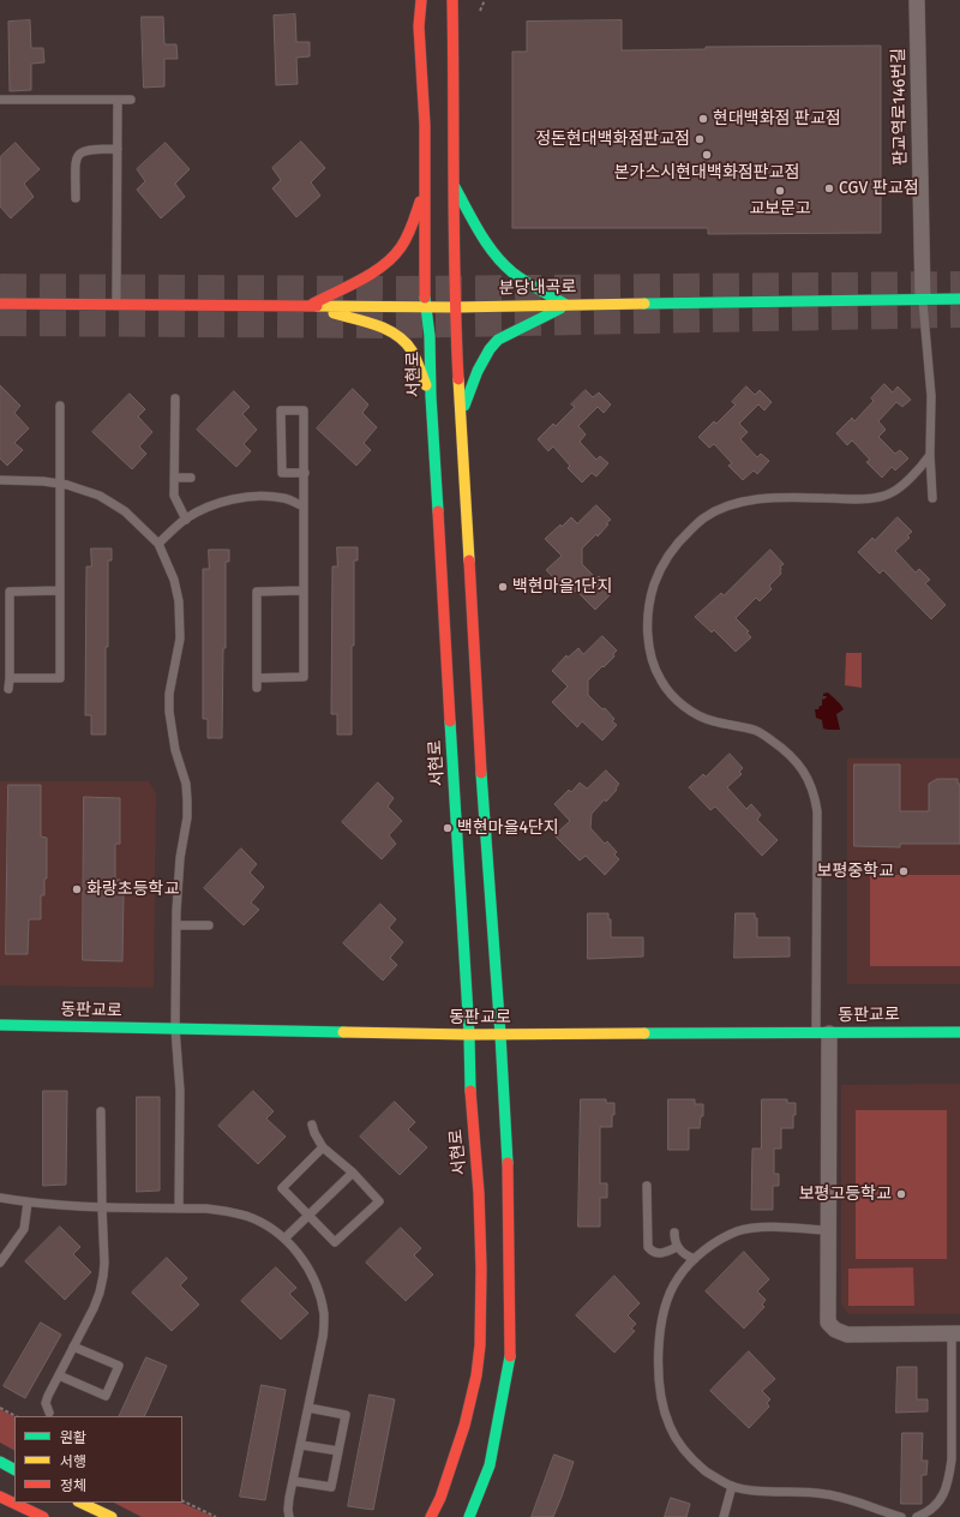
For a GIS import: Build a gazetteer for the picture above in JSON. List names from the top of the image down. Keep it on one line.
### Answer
{"streets":{"main road":["분당내곡로","서현로","동판교로"],"street":["판교역로146번길"]},"crossings":[["판교역로146번길","분당내곡로"],["분당내곡로","서현로"],["서현로","동판교로"]],"places":["현대백화점 판교점","정돈현대백화점판교점","본가스시현대백화점판교점","CGV 판교점","교보문고","백현마을1단지","백현마을4단지","보평중학교","화랑초등학교","보평고등학교"],"legend":["원활","서행","정체"]}
